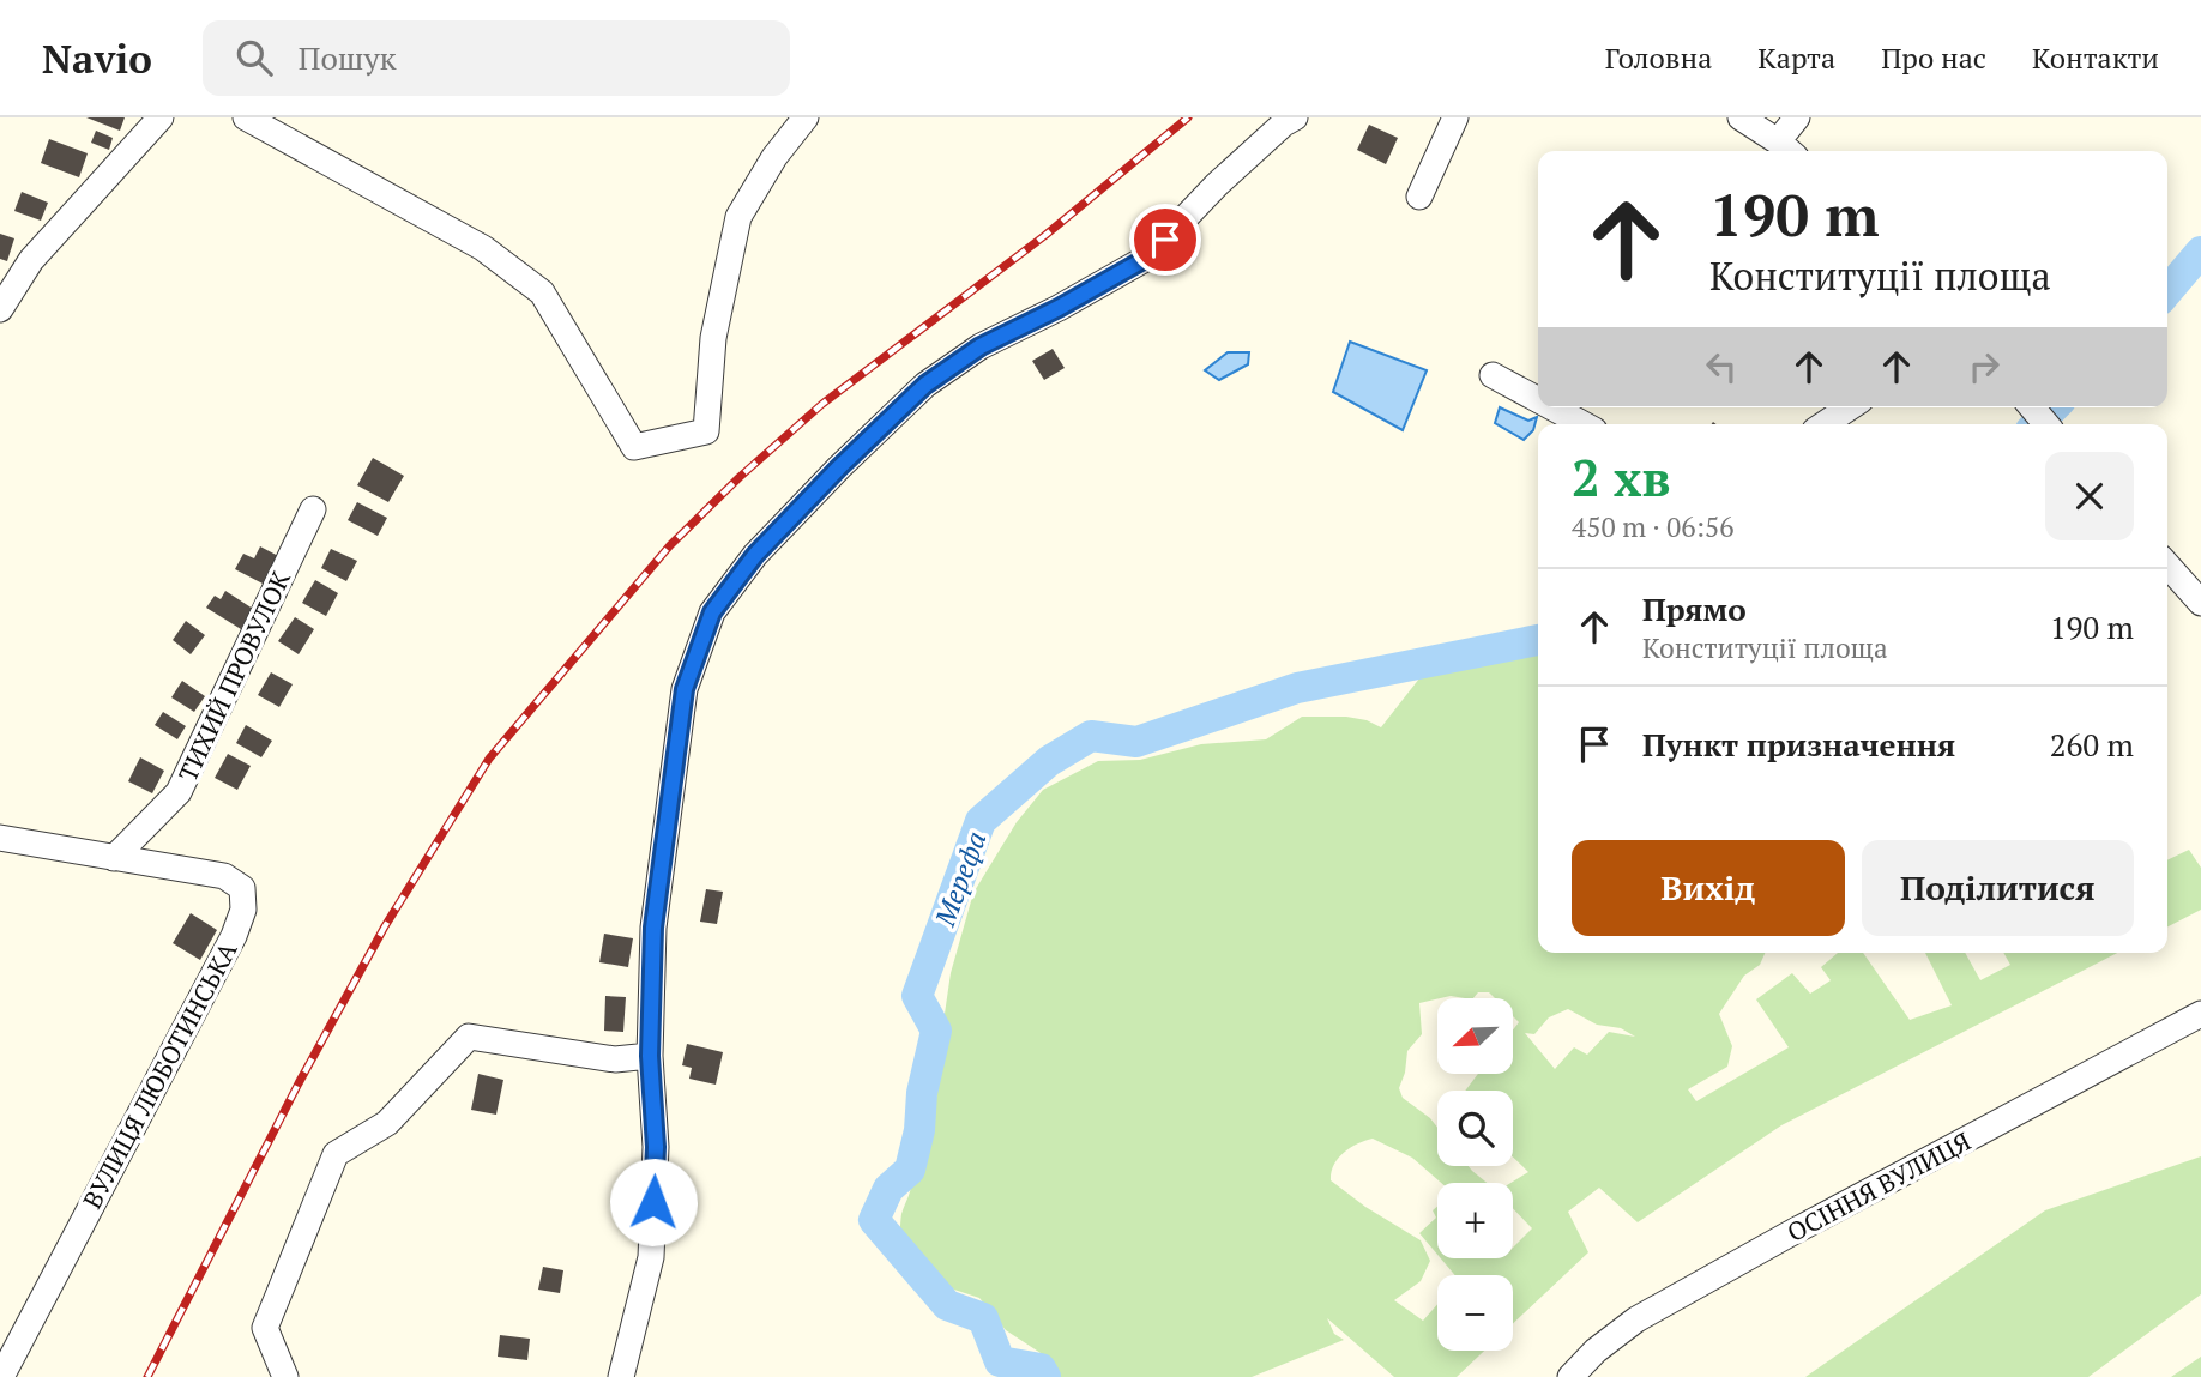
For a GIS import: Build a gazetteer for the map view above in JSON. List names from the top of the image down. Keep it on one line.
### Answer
{"streets":{"street":["ТИХИЙ ПРОВУЛОК","ВУЛИЦЯ ЛЮБОТИНСЬКА","ОСІННЯ ВУЛИЦЯ"]},"crossings":[["ТИХИЙ ПРОВУЛОК","ВУЛИЦЯ ЛЮБОТИНСЬКА"]],"water":["Мерефа"],"north":"bottom left","page":{"header":"Navio","search":"Пошук","nav":["Головна","Карта","Про нас","Контакти"],"turn":["190 m","Конституції площа"],"heading":["2 хв","450 m · 06:56"],"list":[{"name":"Прямо","note":"Конституції площа","value":"190 m"},{"name":"Пункт призначення","value":"260 m"}],"buttons":["Вихід","Поділитися"],"map_buttons":["+","−"]}}
